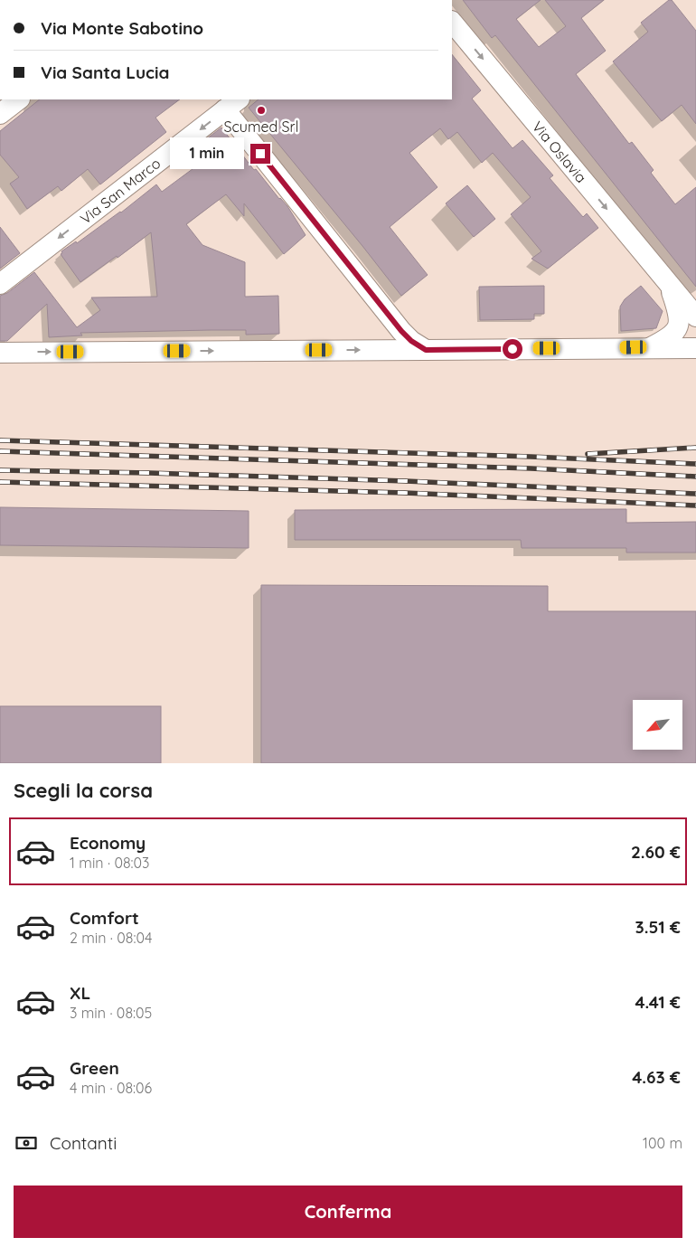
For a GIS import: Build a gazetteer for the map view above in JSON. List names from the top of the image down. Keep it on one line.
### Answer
{"streets":{"street":["Via Oslavia","Via San Marco"]},"one_way":["Via Oslavia","Via San Marco"],"places":["Scumed Srl"],"north":"bottom left","page":{"banner":["Via Monte Sabotino","Via Santa Lucia"],"bubble":"1 min","heading":"Scegli la corsa","list":[{"name":"Economy","note":"1 min · 08:03","value":"2.60 €"},{"name":"Comfort","note":"2 min · 08:04","value":"3.51 €"},{"name":"XL","note":"3 min · 08:05","value":"4.41 €"},{"name":"Green","note":"4 min · 08:06","value":"4.63 €"}],"pay":["Contanti","100 m"],"buttons":"Conferma"}}
